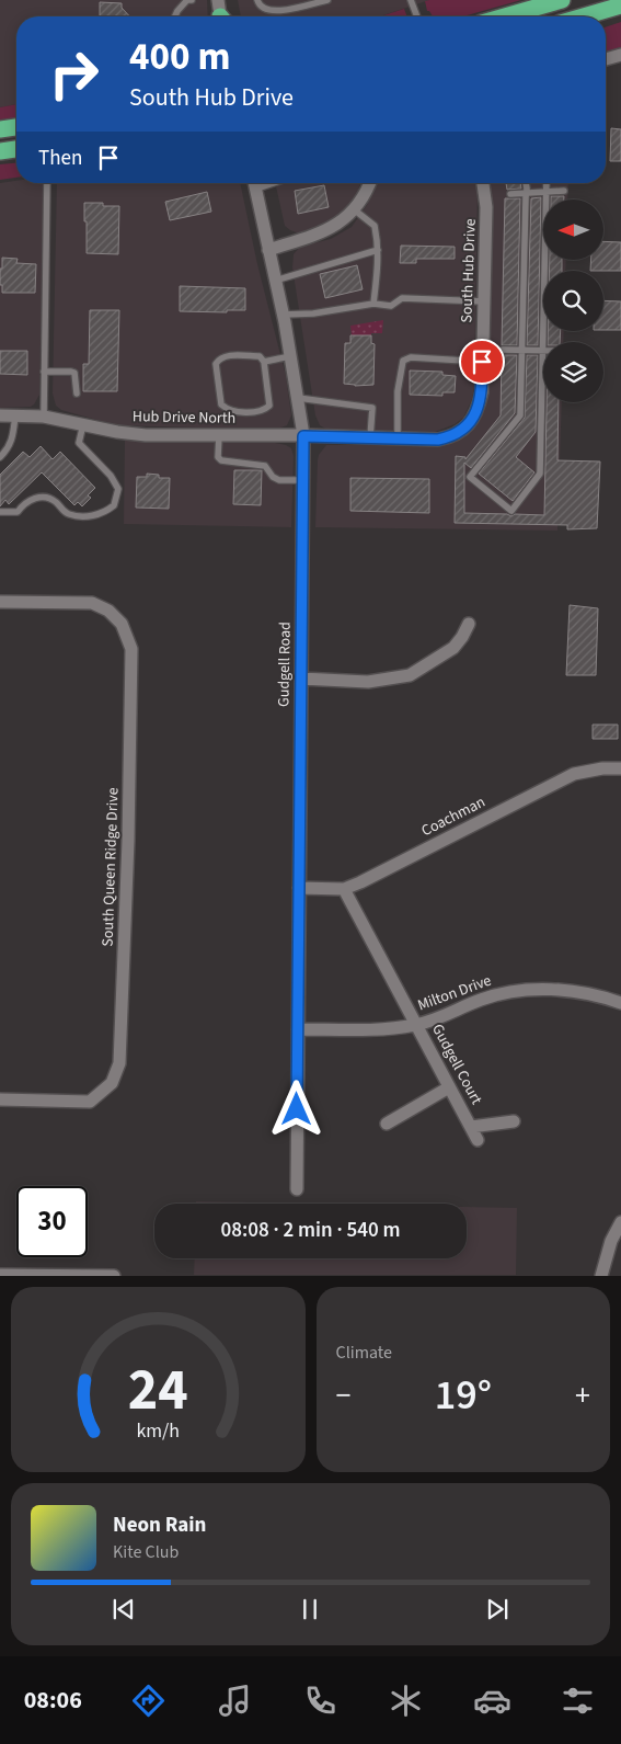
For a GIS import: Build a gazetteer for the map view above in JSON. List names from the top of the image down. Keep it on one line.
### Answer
{"streets":{"street":["South Hub Drive","Hub Drive North","Gudgell Road","Coachman","South Queen Ridge Drive","Milton Drive","Gudgell Court"]},"crossings":[["South Hub Drive","Hub Drive North"],["South Hub Drive","Gudgell Road"],["Hub Drive North","Gudgell Road"],["Gudgell Road","Coachman"],["Gudgell Road","Milton Drive"],["Coachman","Gudgell Court"],["Milton Drive","Gudgell Court"]],"north":"left","page":{"turn":["400 m","South Hub Drive"],"then":"Then","limit":"30","trip":"08:08 · 2 min · 540 m","tile":"Climate","heat":["−","19°","+"],"song":["Neon Rain","Kite Club"],"tabs":"08:06","gauge":["24","km/h"]}}
